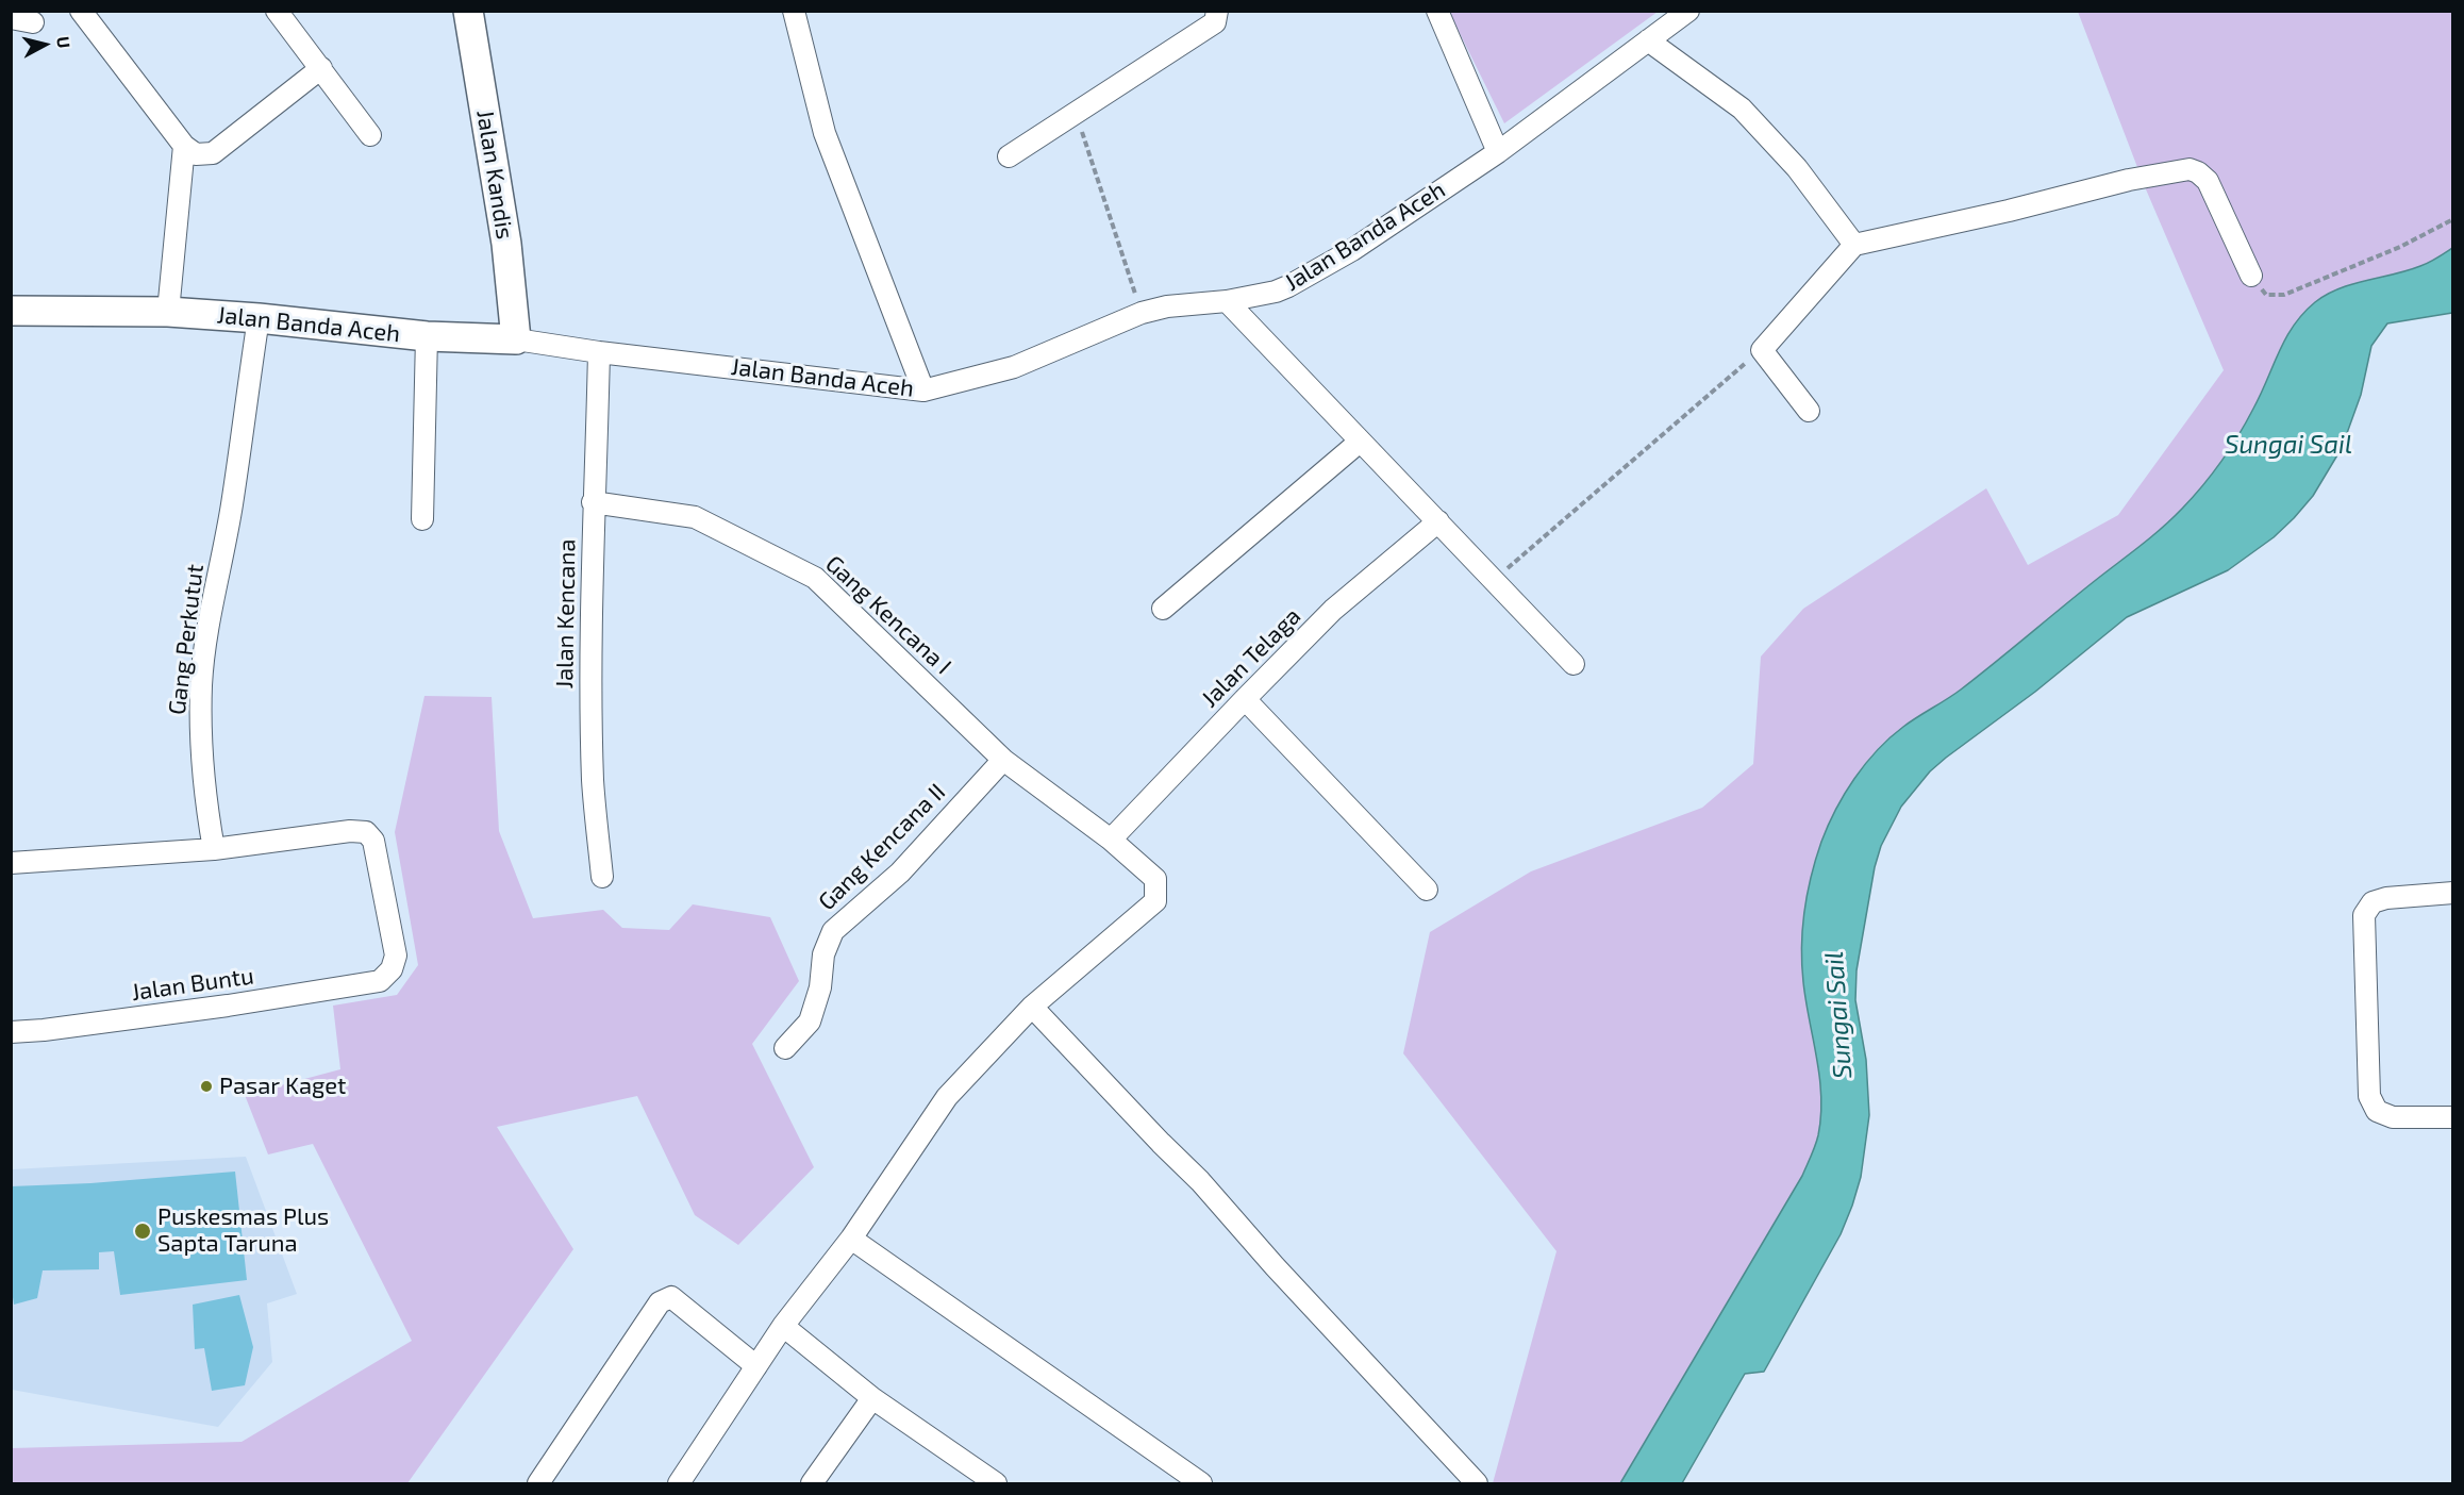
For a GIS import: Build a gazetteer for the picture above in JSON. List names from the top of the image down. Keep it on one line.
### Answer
{"streets":{"street":["Jalan Kandis","Jalan Banda Aceh","Jalan Kencana","Gang Kencana I","Gang Perkutut","Jalan Telaga","Gang Kencana II","Jalan Buntu"]},"crossings":[["Jalan Kandis","Jalan Banda Aceh"],["Jalan Banda Aceh","Jalan Kencana"],["Jalan Banda Aceh","Gang Perkutut"],["Jalan Kencana","Gang Kencana I"],["Gang Kencana I","Jalan Telaga"],["Gang Kencana I","Gang Kencana II"],["Gang Perkutut","Jalan Buntu"]],"water":["Sungai Sail"],"places":["Pasar Kaget","Puskesmas Plus Sapta Taruna"],"north":"right"}
